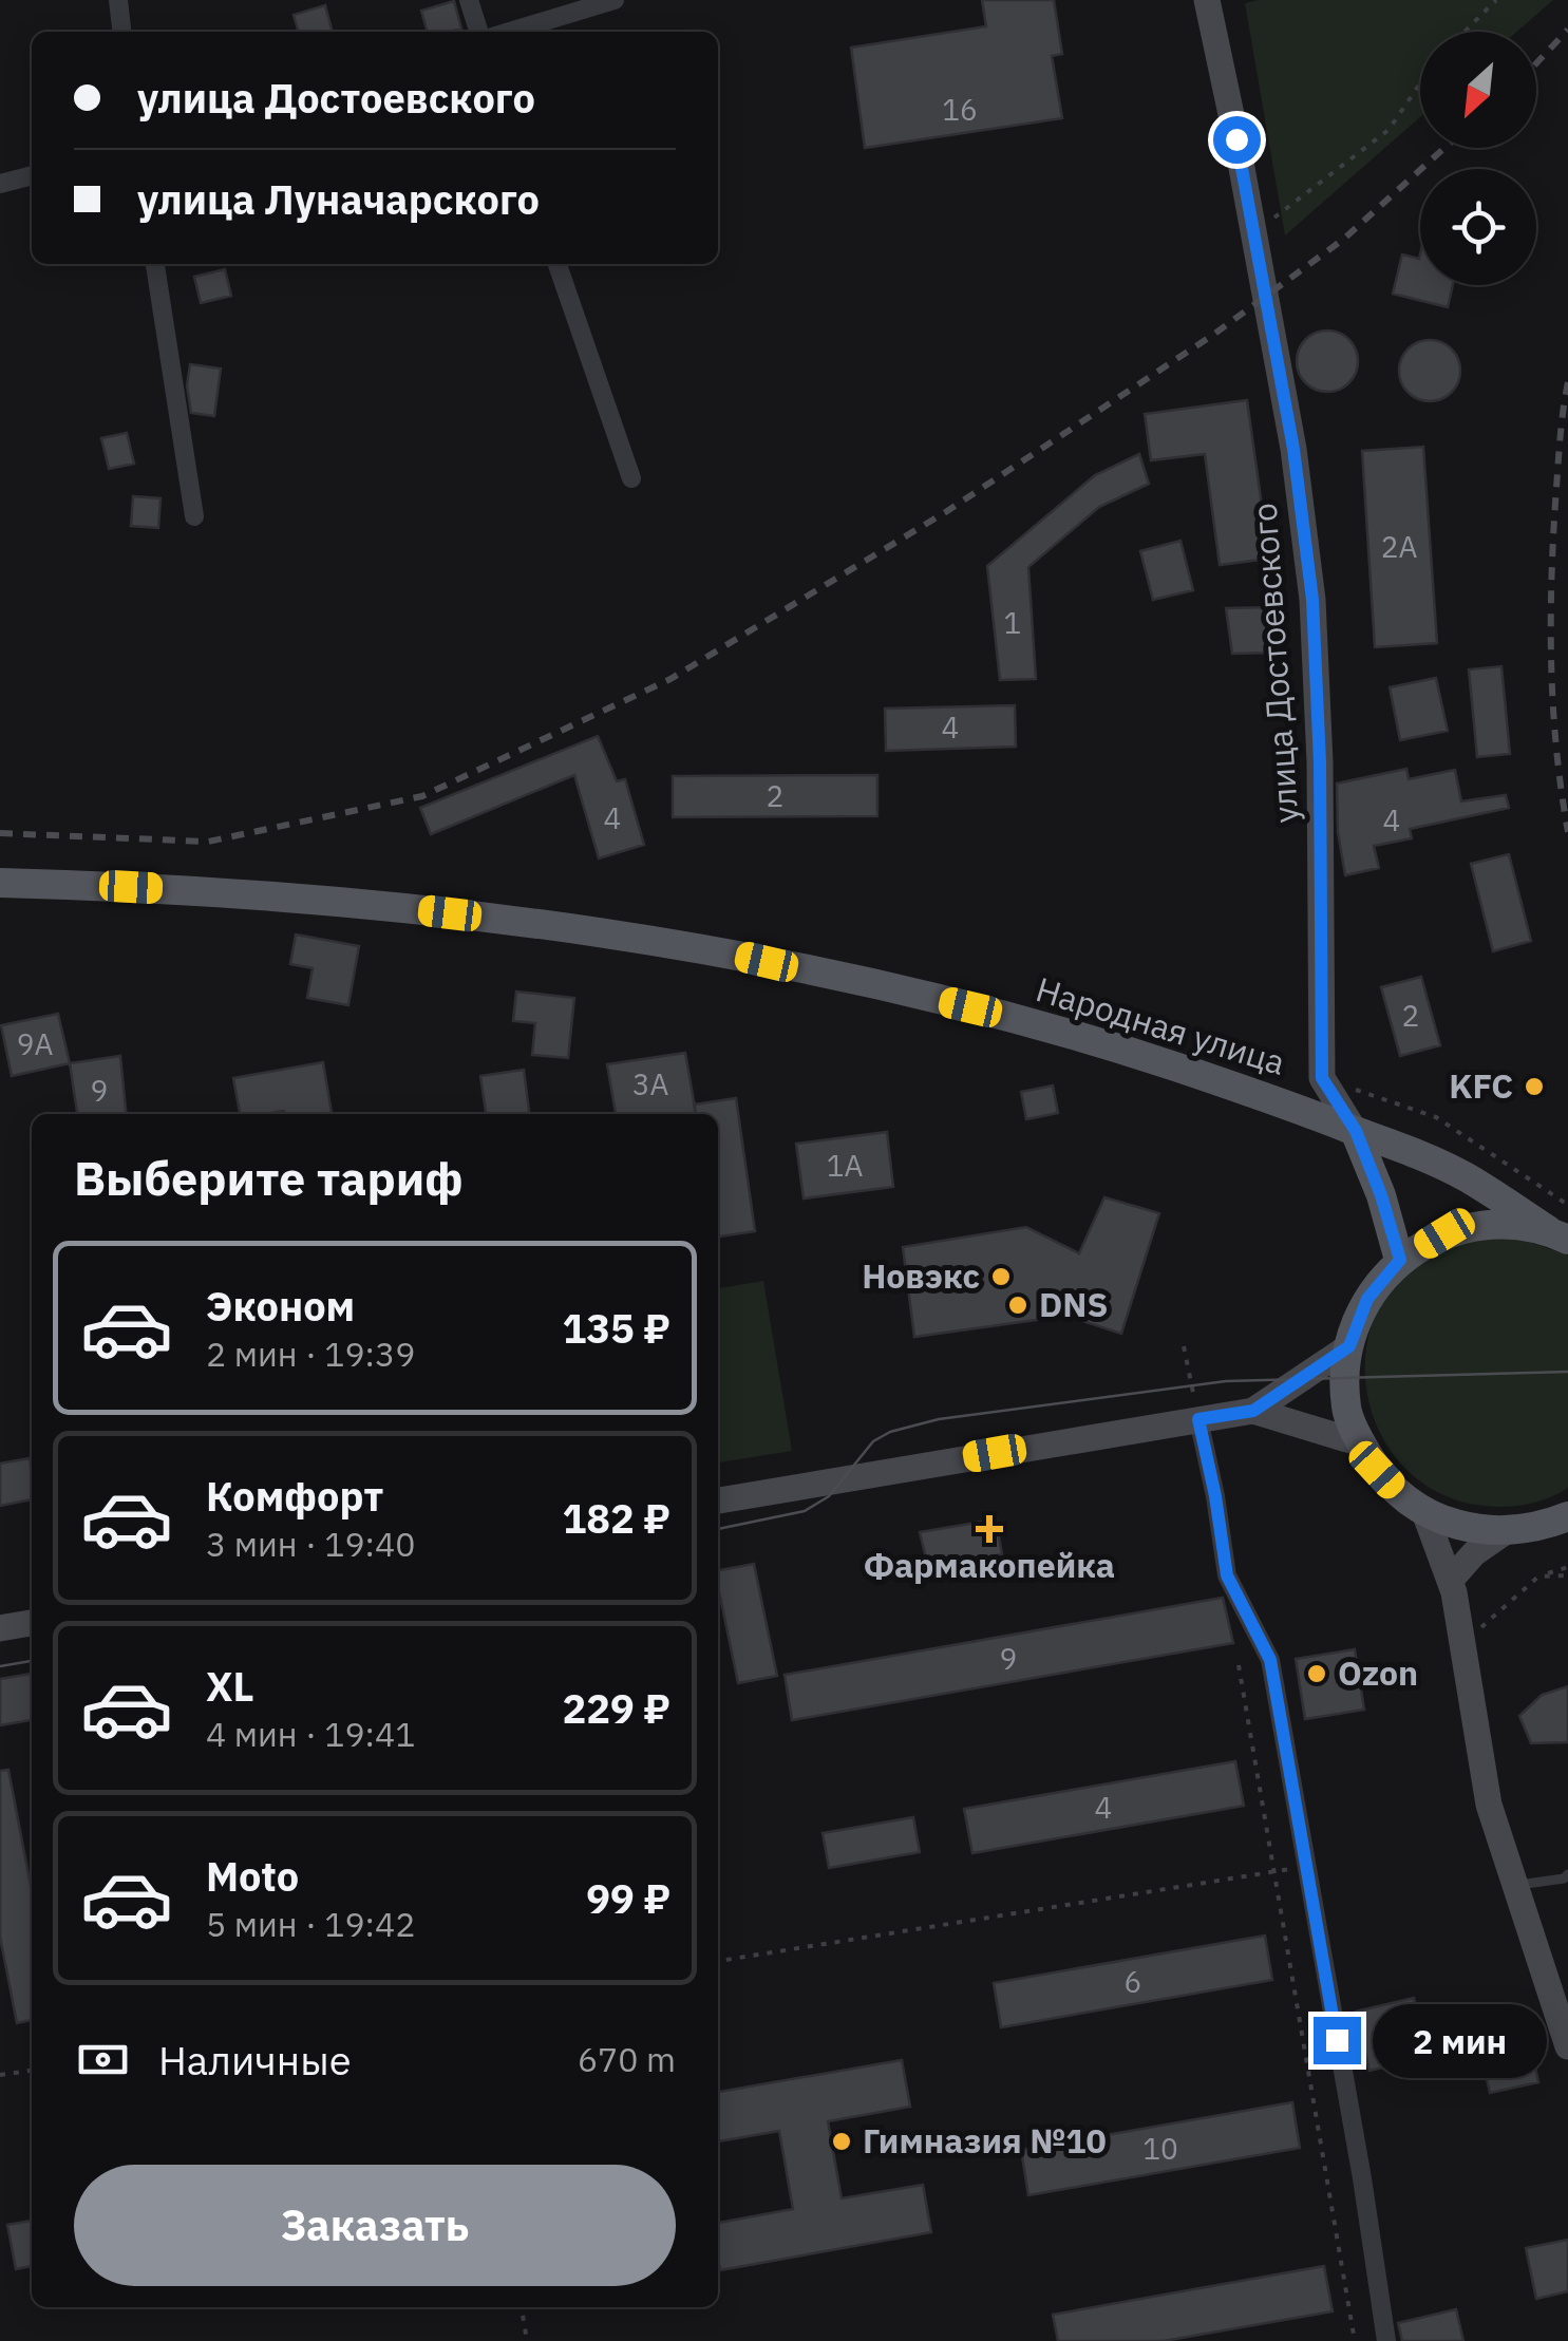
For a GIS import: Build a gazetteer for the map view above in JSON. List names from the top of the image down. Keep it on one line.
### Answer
{"streets":{"main road":["Народная улица"],"street":["улица Достоевского"]},"places":{"other":["KFC","Новэкс","DNS","Ozon","Гимназия №10"],"health":["Фармакопейка"]},"house_numbers":["16","2А","1","4","2","4","4","2","9А","3А","9","1А","9","4","6","10"],"north":"bottom left","page":{"banner":["улица Достоевского","улица Луначарского"],"heading":"Выберите тариф","list":[{"name":"Эконом","note":"2 мин · 19:39","value":"135 ₽"},{"name":"Комфорт","note":"3 мин · 19:40","value":"182 ₽"},{"name":"XL","note":"4 мин · 19:41","value":"229 ₽"},{"name":"Moto","note":"5 мин · 19:42","value":"99 ₽"}],"pay":["Наличные","670 m"],"bubble":"2 мин","buttons":"Заказать"}}
